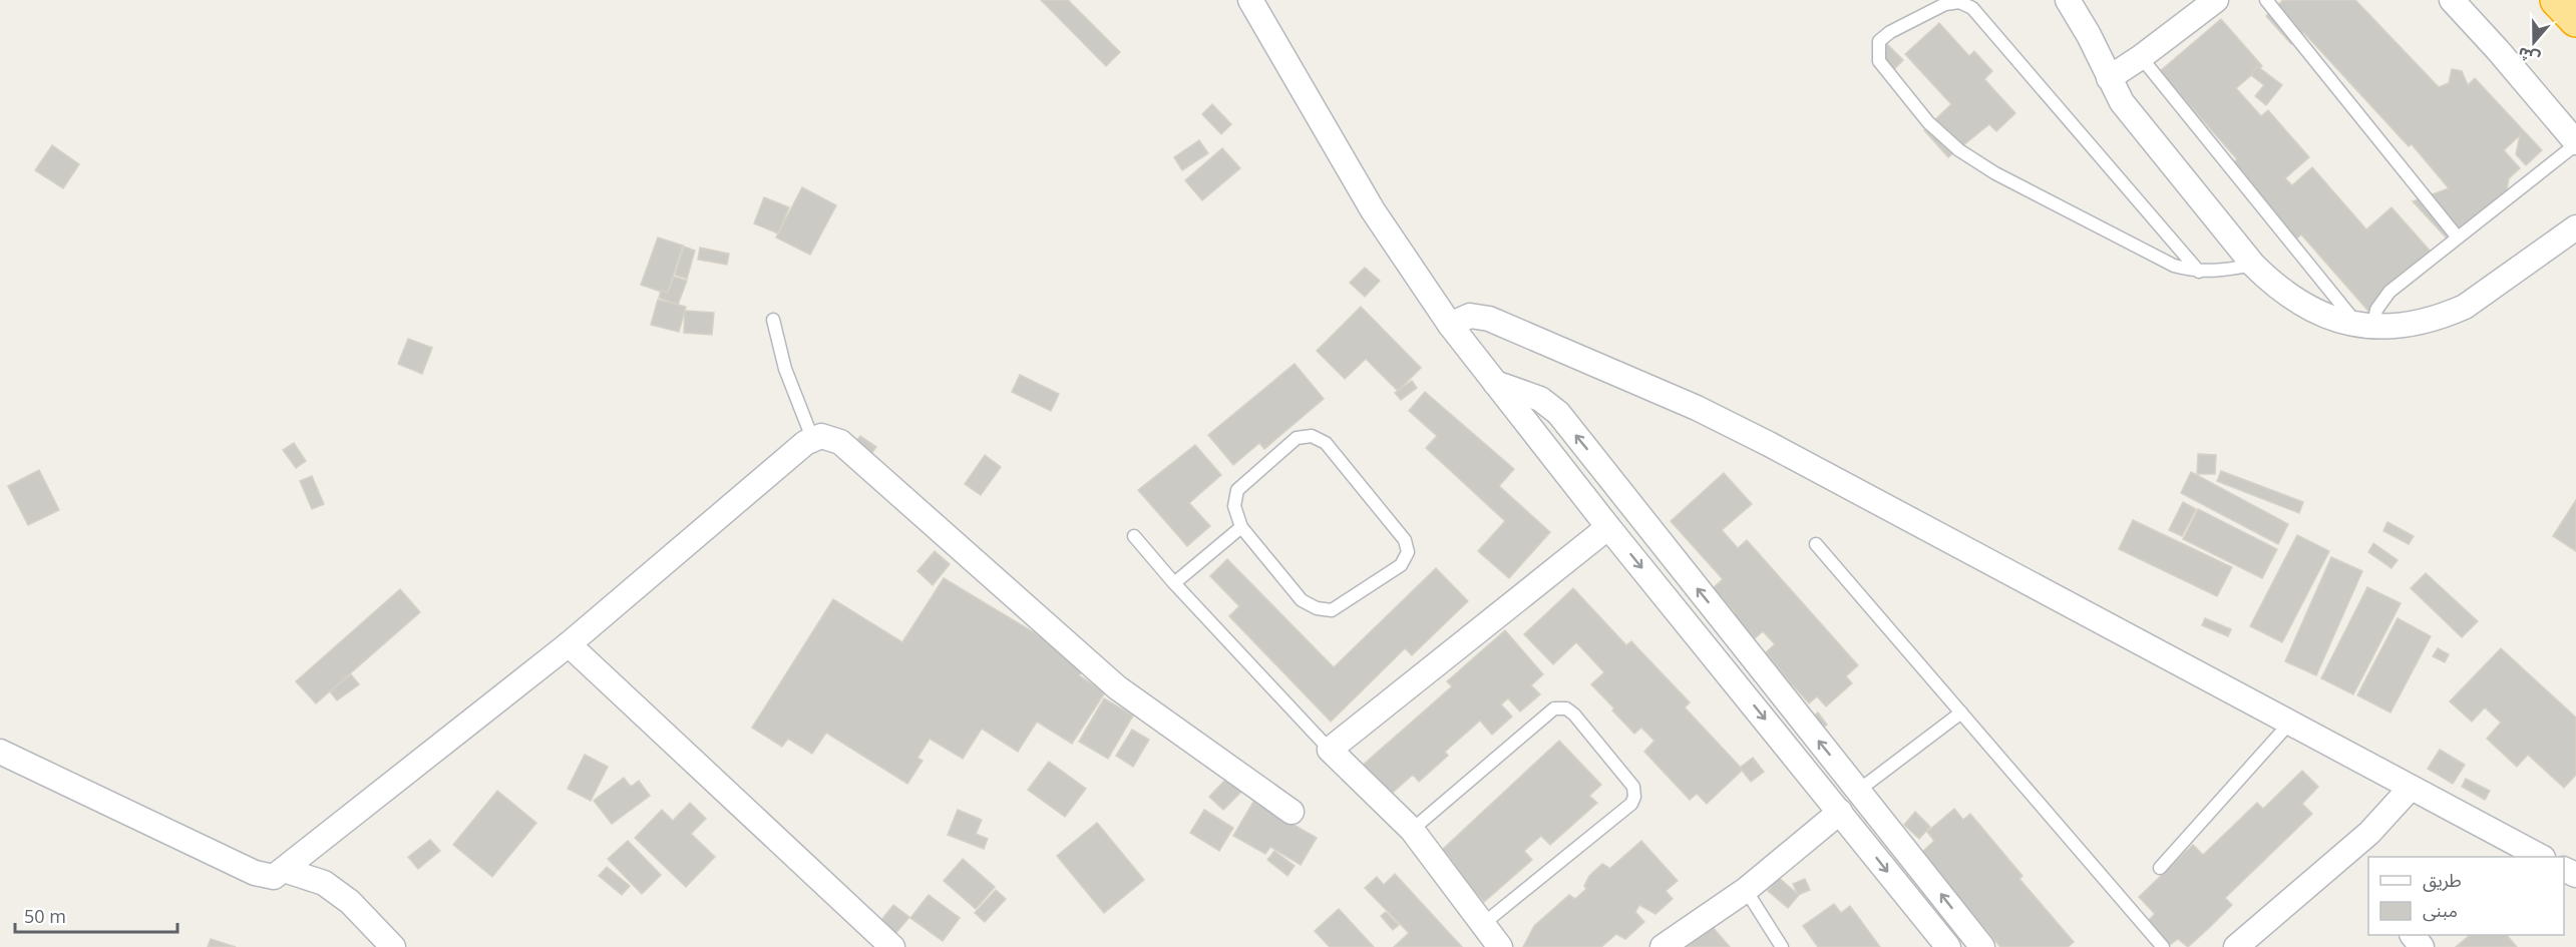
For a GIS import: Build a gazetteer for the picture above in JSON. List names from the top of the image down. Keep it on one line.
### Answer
{"legend":["طريق","مبنى"],"scale_bar":"50 m","north":"bottom"}
